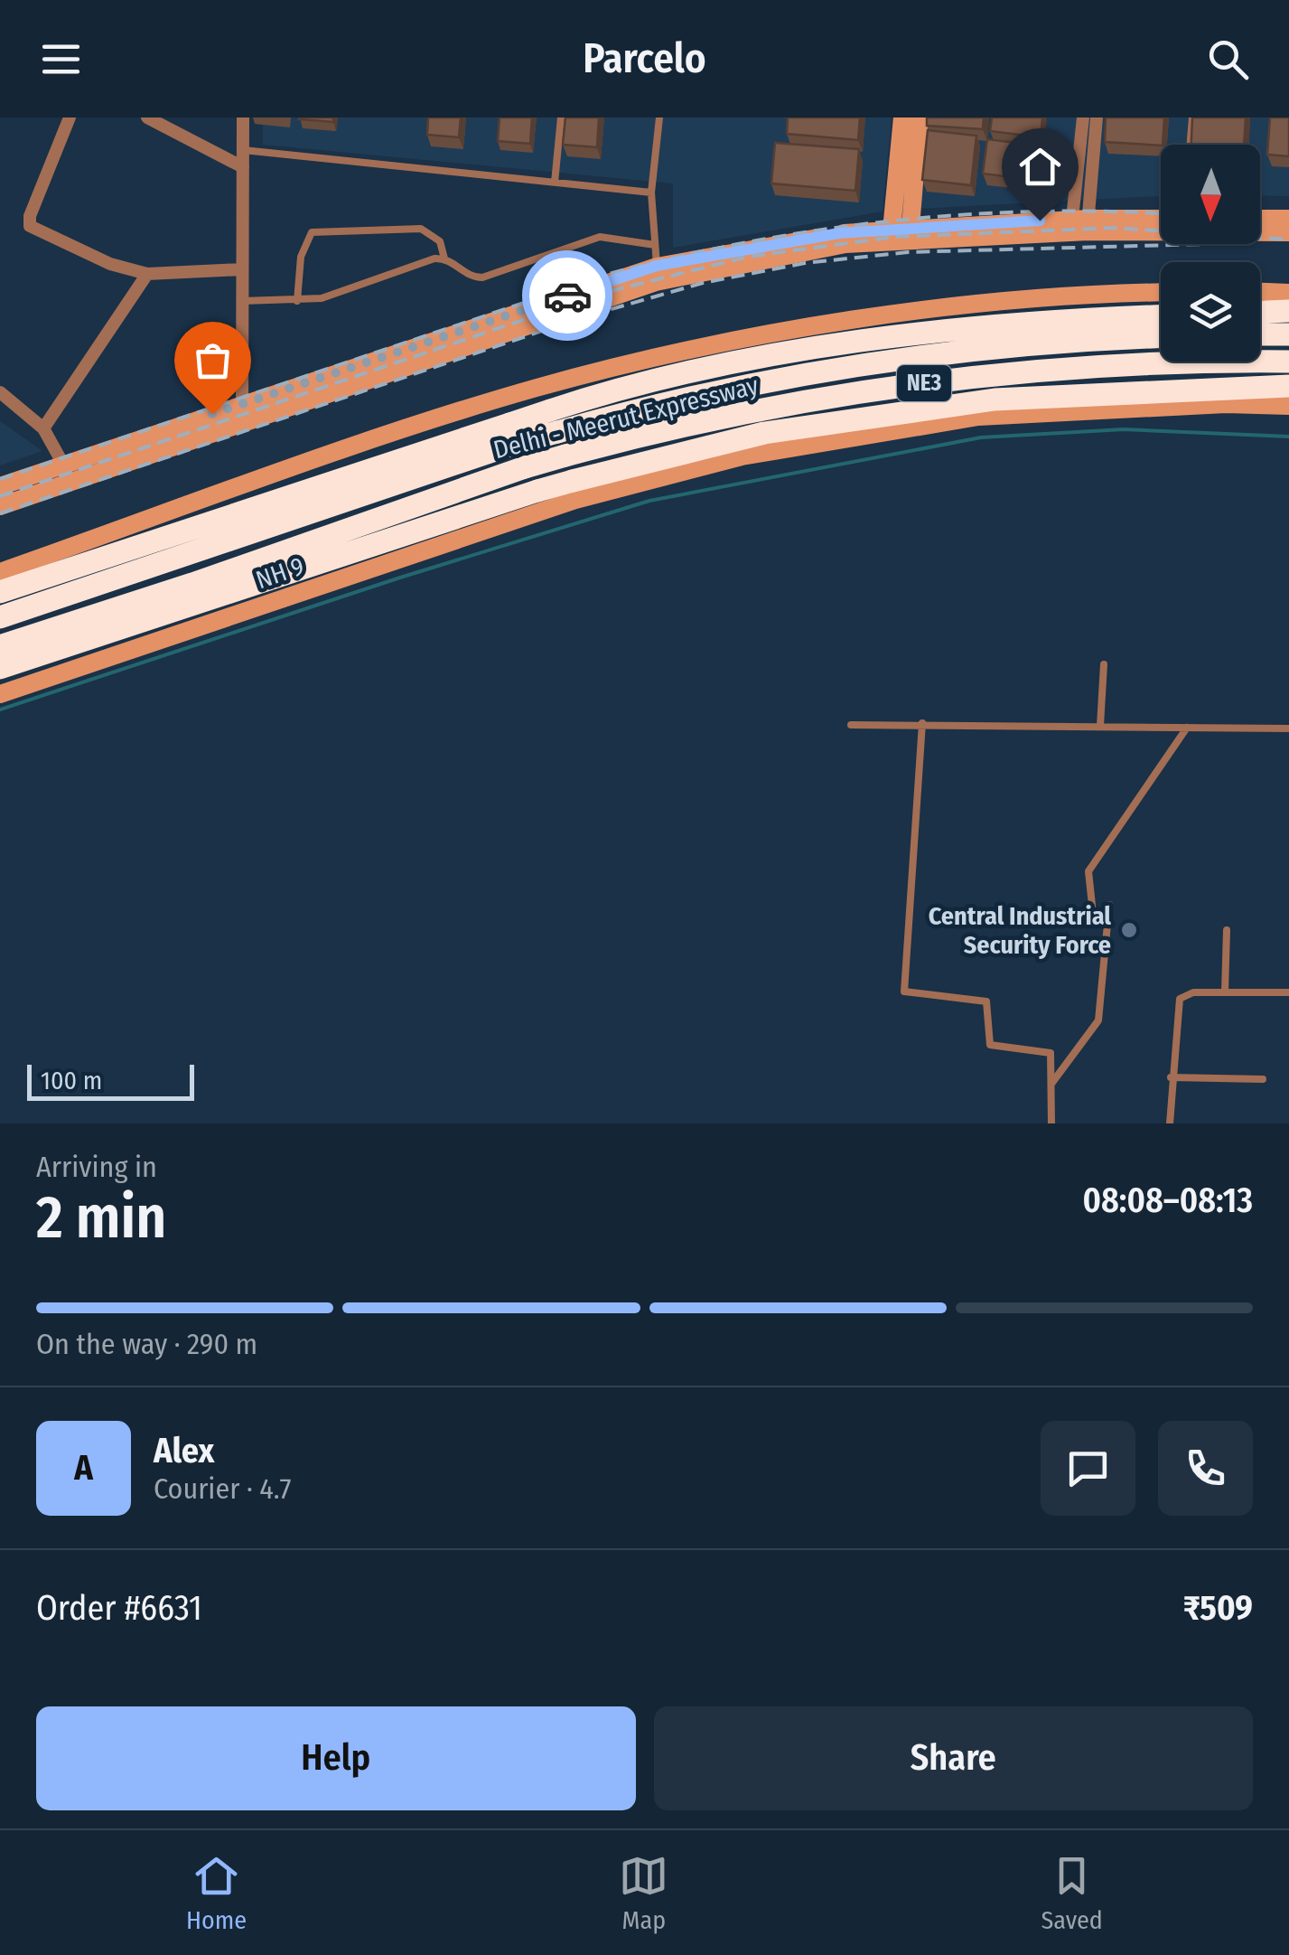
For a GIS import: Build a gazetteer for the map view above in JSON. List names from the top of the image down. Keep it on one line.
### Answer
{"streets":{"highway":["NE3","Delhi - Meerut Expressway"],"street":["NH 9"]},"places":["Central Industrial Security Force"],"scale_bar":"100 m","north":"bottom","page":{"header":"Parcelo","scale":"100 m","heading":["2 min","Arriving in","08:08–08:13"],"panel":["Alex","Courier · 4.7","Order #6631","₹509"],"bar":"On the way · 290 m","round":"A","buttons":["Help","Share"],"tabs":["Home","Map","Saved"]}}
